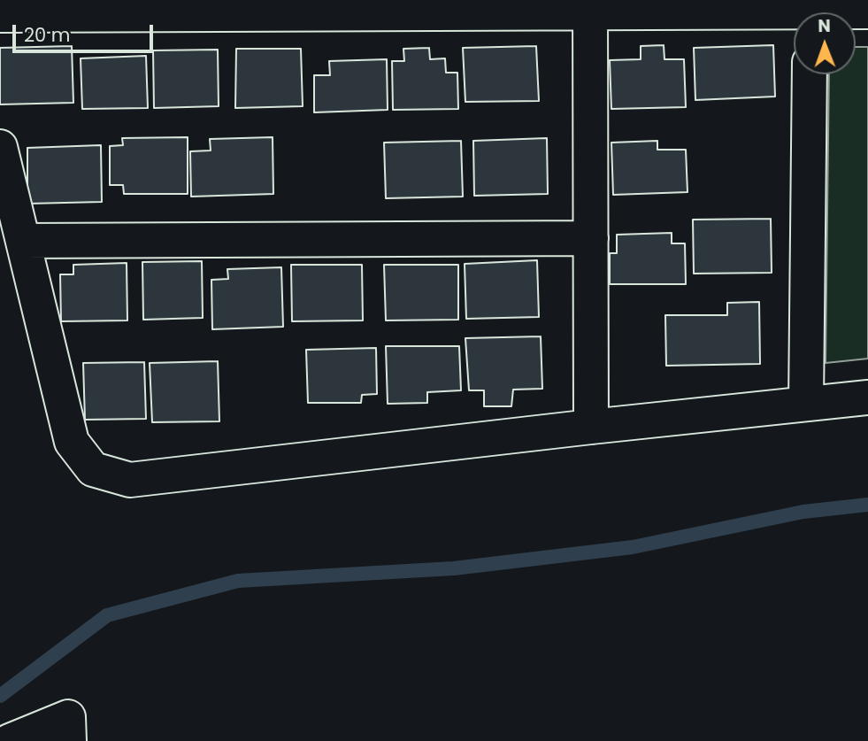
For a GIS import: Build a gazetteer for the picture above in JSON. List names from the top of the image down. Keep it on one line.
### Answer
{"scale_bar":"20 m","north":"top"}
